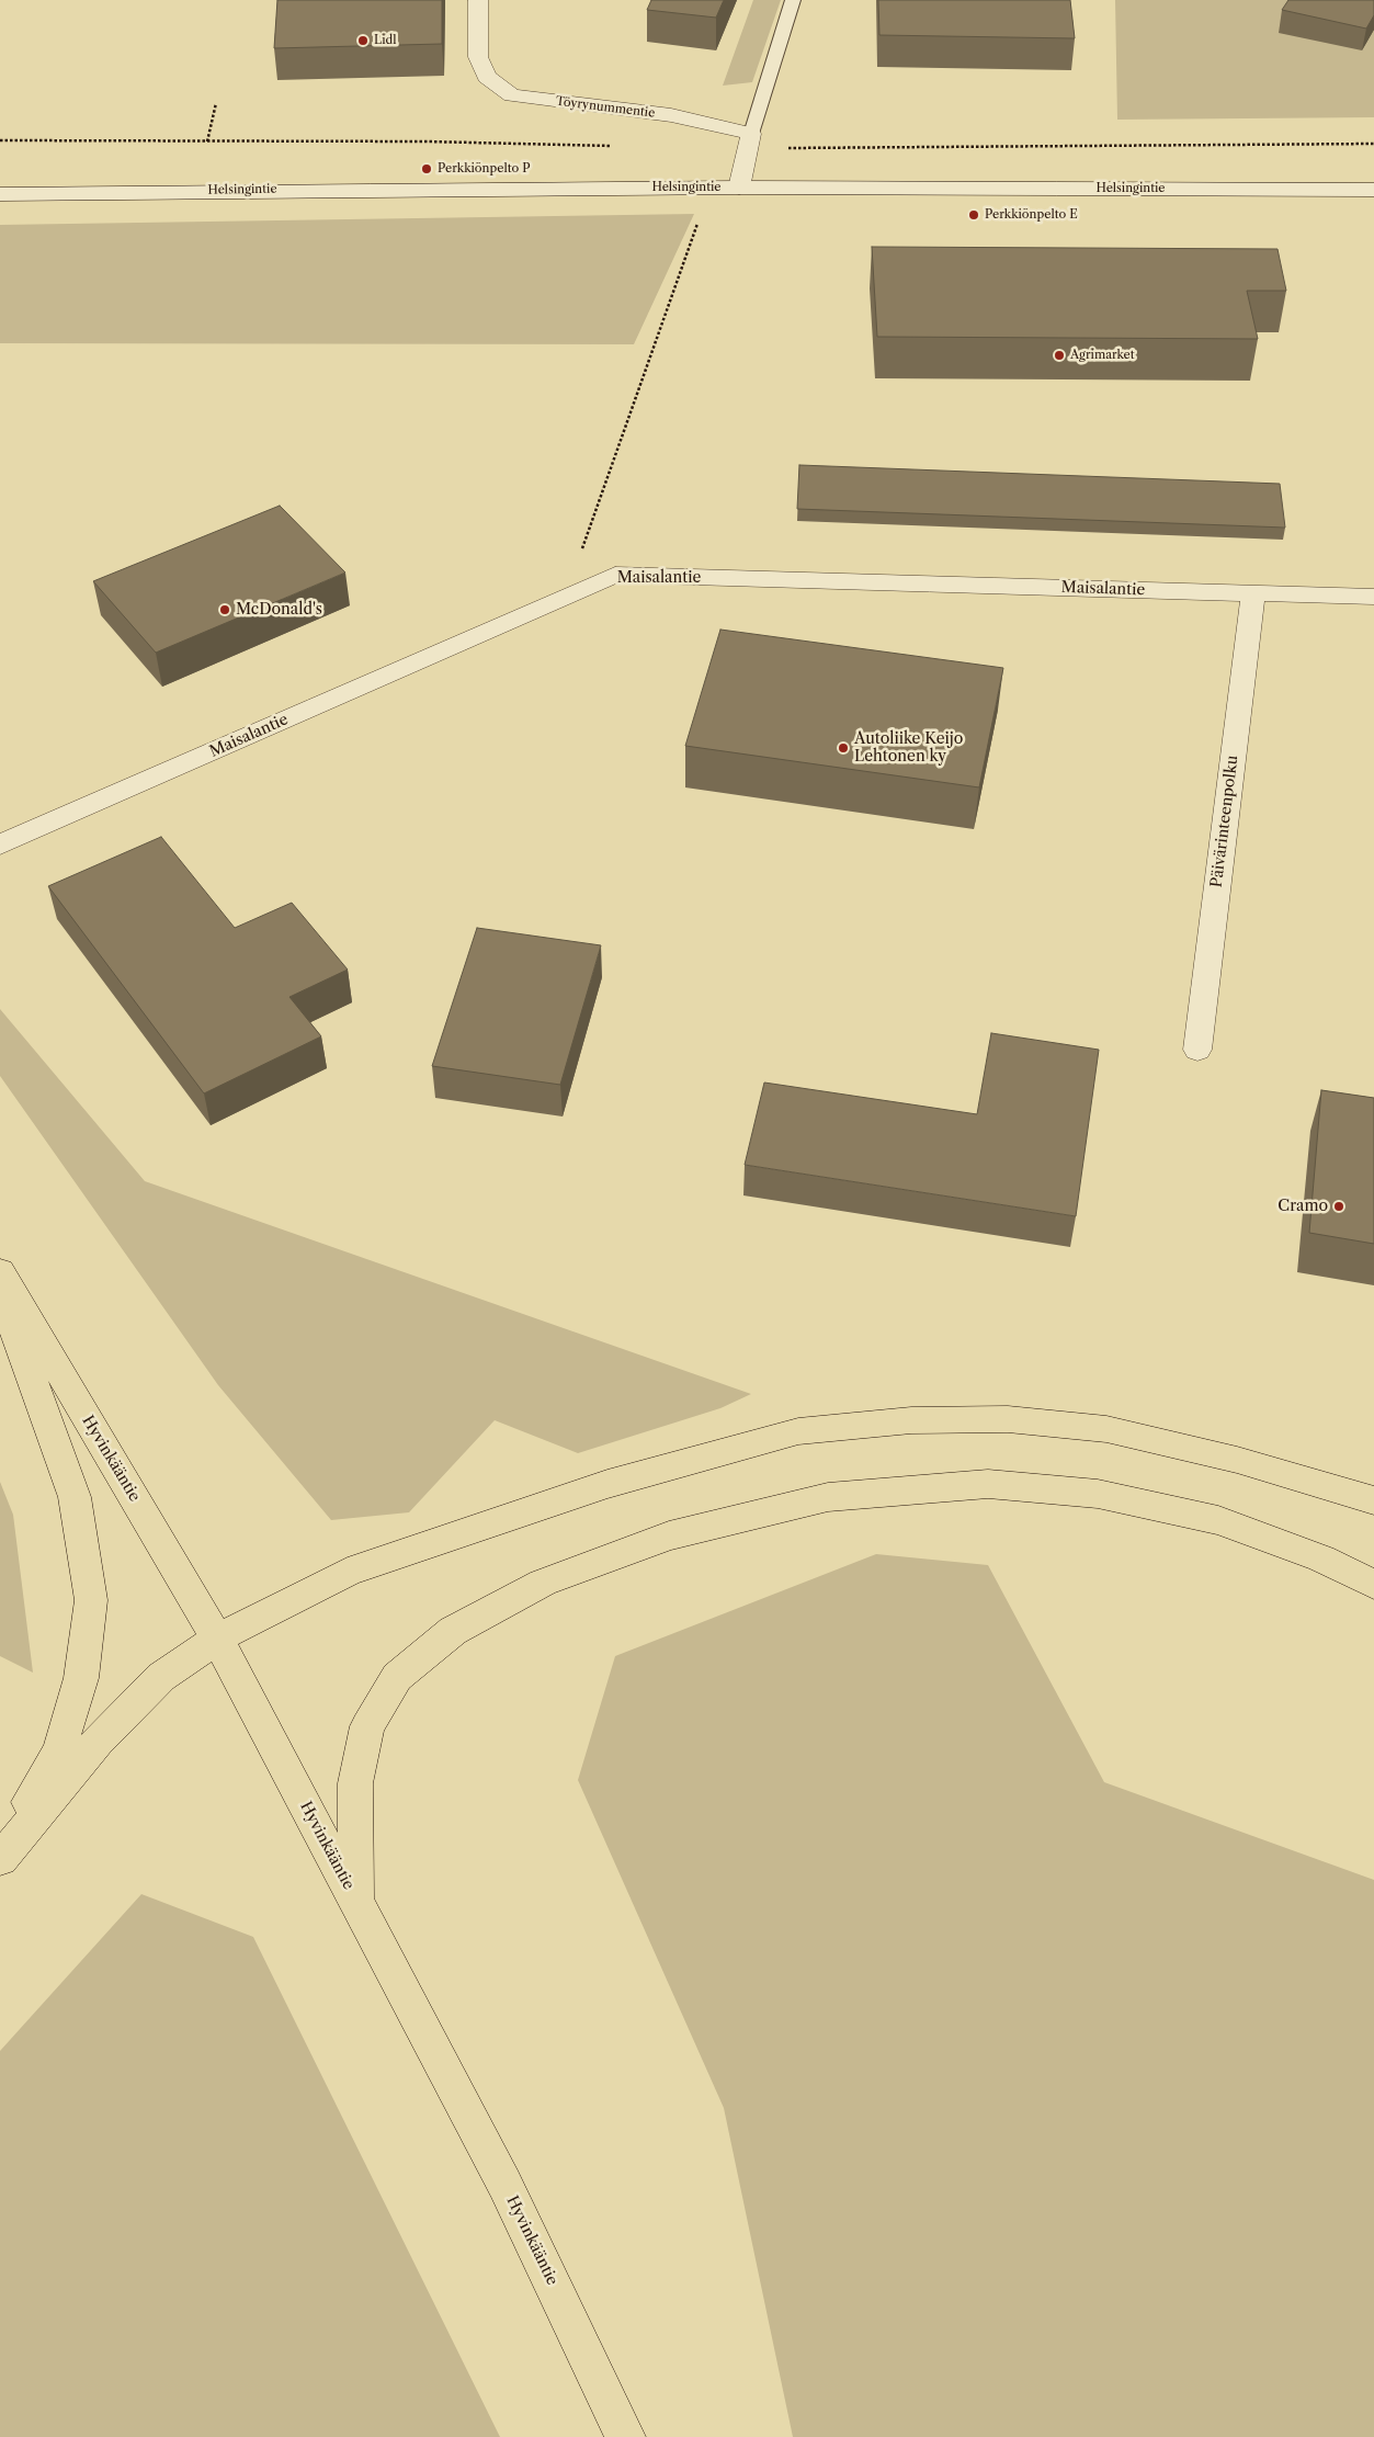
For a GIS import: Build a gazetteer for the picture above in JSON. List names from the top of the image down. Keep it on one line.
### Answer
{"streets":{"highway":["Hyvinkääntie"],"street":["Töyrynummentie","Helsingintie","Maisalantie","Päivärinteenpolku"]},"crossings":[["Maisalantie","Päivärinteenpolku"]],"places":["Lidl","Perkkiönpelto P","Perkkiönpelto E","Agrimarket","McDonald's","Autoliike Keijo Lehtonen ky","Cramo"]}
